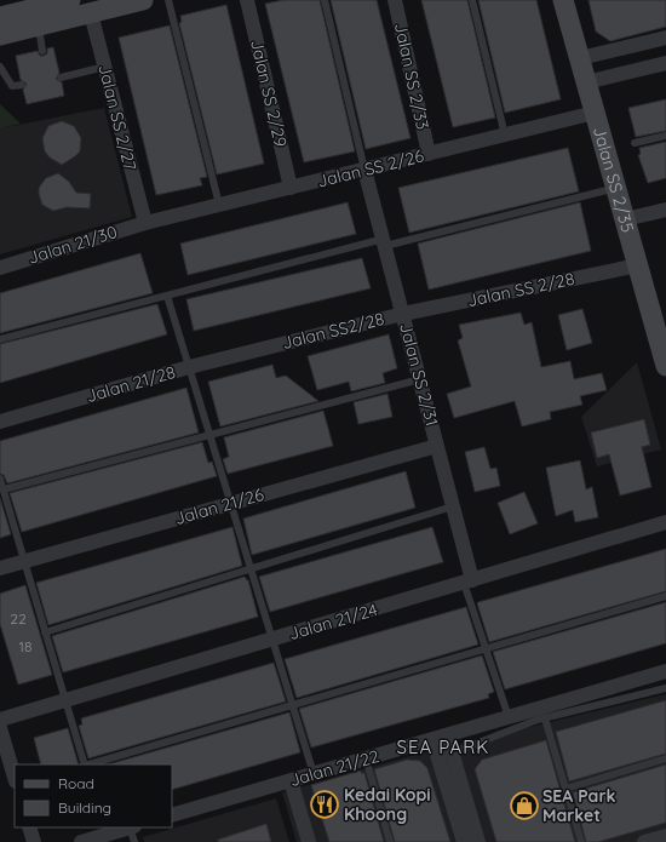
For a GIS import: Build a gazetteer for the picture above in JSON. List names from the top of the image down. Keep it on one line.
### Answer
{"streets":{"street":["Jalan SS 2/33","Jalan SS 2/29","Jalan SS 2/27","Jalan SS 2/26","Jalan SS 2/35","Jalan 21/30","Jalan SS 2/28","Jalan SS2/28","Jalan SS 2/31","Jalan 21/28","Jalan 21/26","Jalan 21/24","Jalan 21/22"]},"crossings":[["Jalan SS 2/33","Jalan SS 2/26"],["Jalan SS 2/29","Jalan SS 2/26"],["Jalan SS 2/27","Jalan SS 2/26"],["Jalan SS 2/27","Jalan 21/30"],["Jalan SS 2/26","Jalan SS 2/35"],["Jalan SS 2/26","Jalan 21/30"],["Jalan SS 2/26","Jalan SS 2/31"],["Jalan SS 2/35","Jalan SS 2/28"],["Jalan SS 2/28","Jalan SS2/28"],["Jalan SS 2/28","Jalan SS 2/31"],["Jalan SS2/28","Jalan SS 2/31"],["Jalan SS2/28","Jalan 21/28"],["Jalan SS 2/31","Jalan 21/26"],["Jalan SS 2/31","Jalan 21/24"]],"districts":["SEA PARK"],"places":{"restaurant":["Kedai Kopi Khoong"],"shop":["SEA Park Market"]},"house_numbers":["22","18"],"legend":["Road","Building"]}
